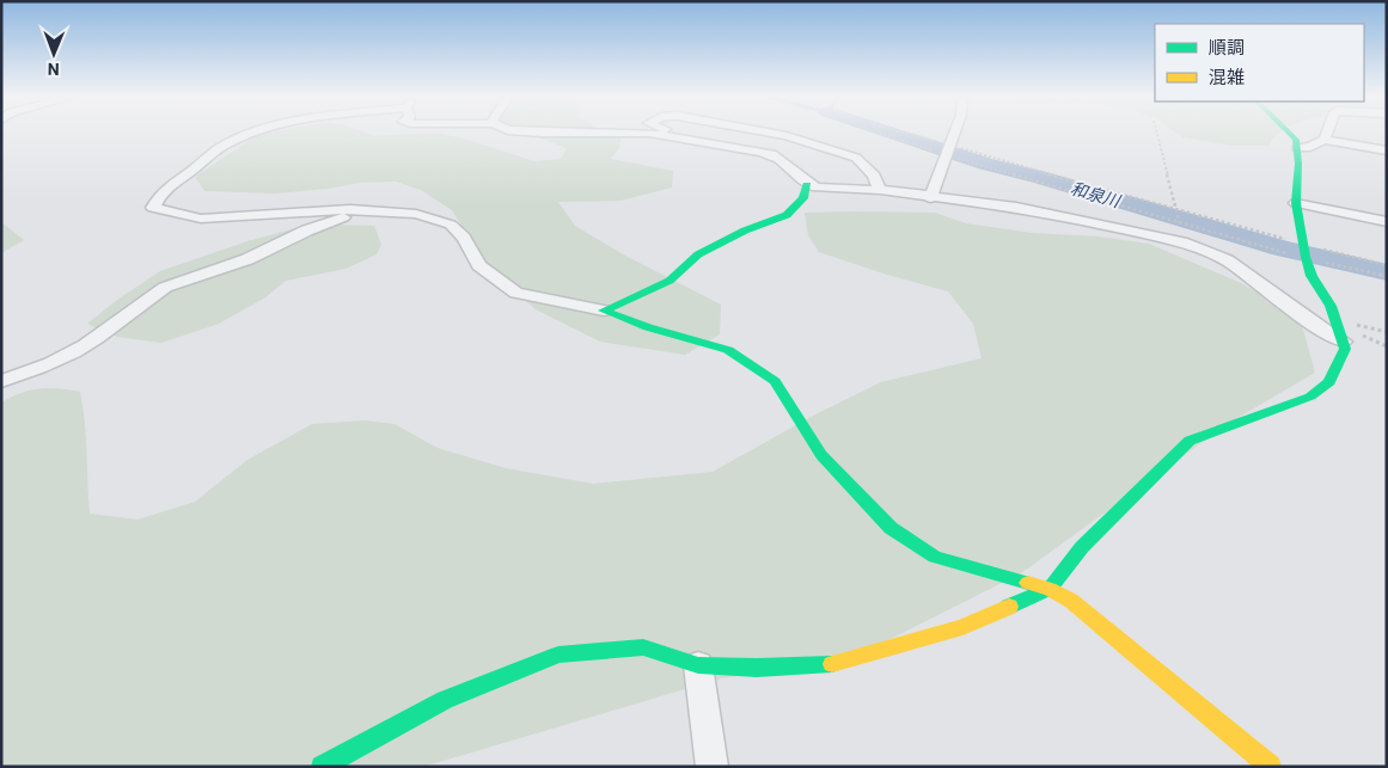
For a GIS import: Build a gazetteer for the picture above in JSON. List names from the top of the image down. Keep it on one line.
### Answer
{"water":["和泉川"],"legend":["順調","混雑"],"north":"bottom"}
